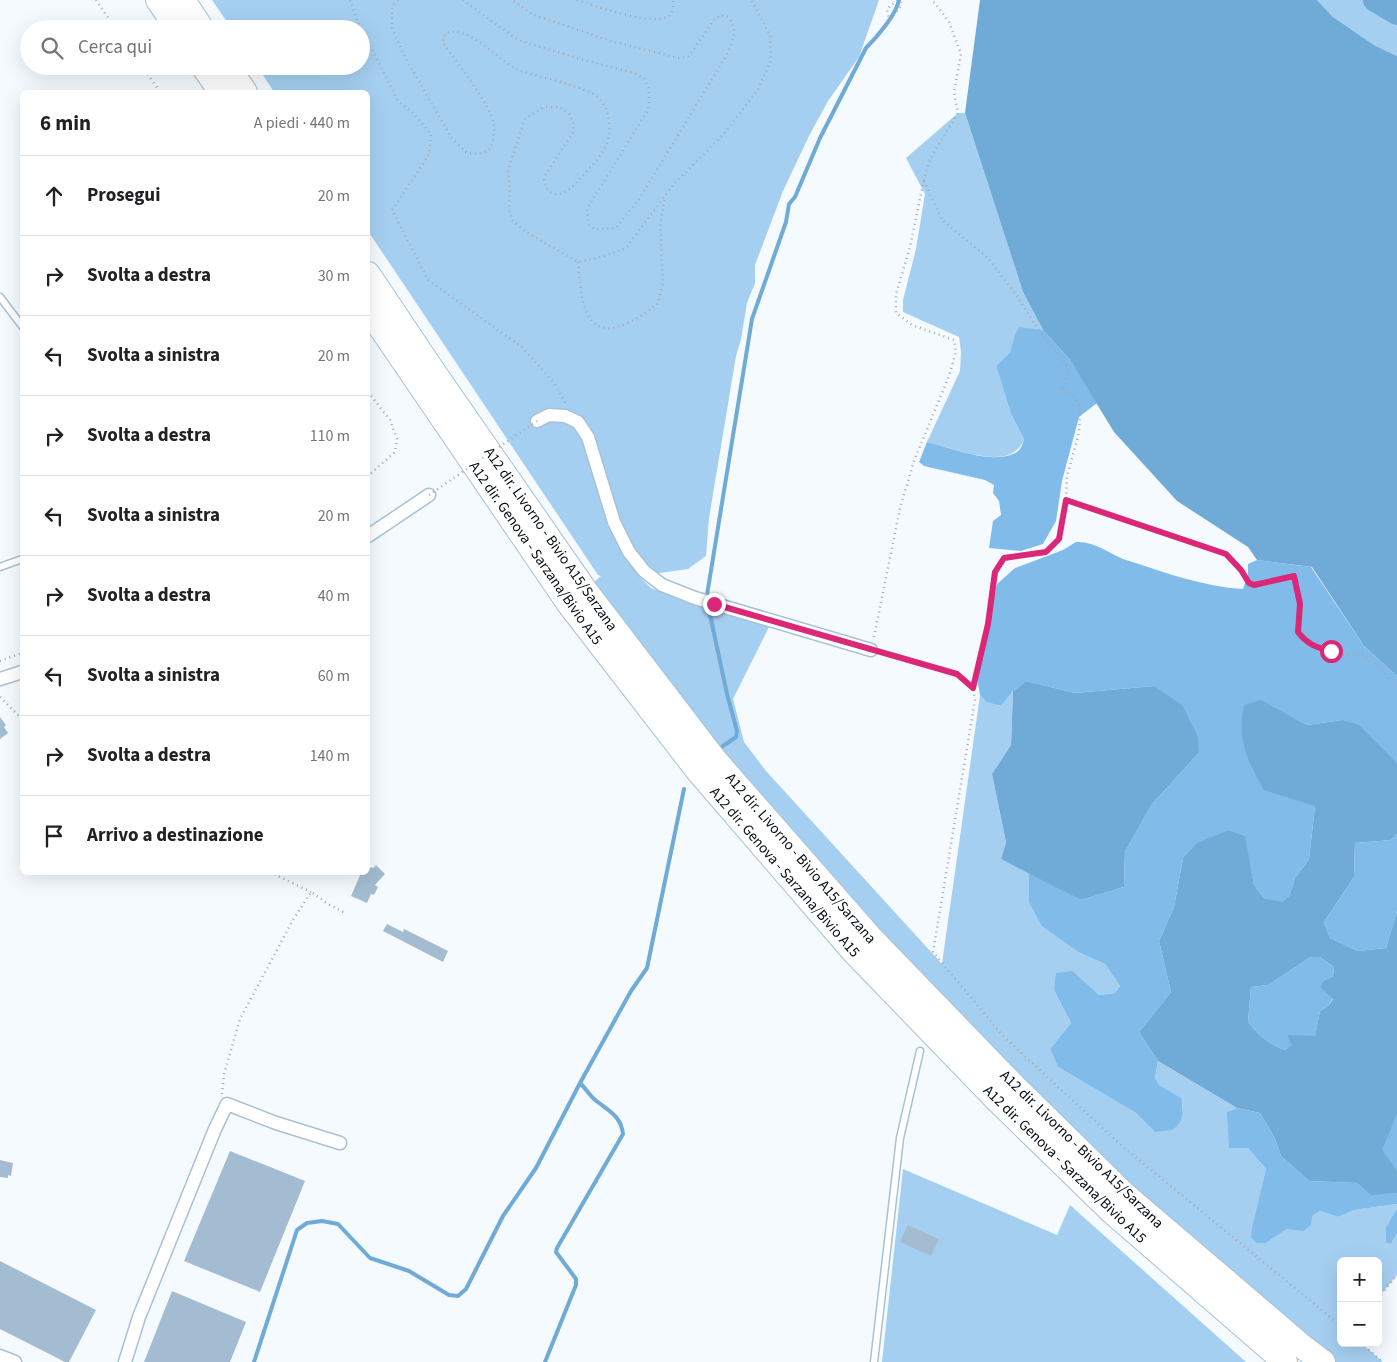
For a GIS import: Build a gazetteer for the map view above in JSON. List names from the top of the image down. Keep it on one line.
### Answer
{"streets":{"highway":["A12 dir. Livorno - Bivio A15/Sarzana","A12 dir. Genova - Sarzana/Bivio A15"]},"page":{"search":"Cerca qui","heading":["6 min","A piedi · 440 m"],"list":[["Prosegui","20 m"],["Svolta a destra","30 m"],["Svolta a sinistra","20 m"],["Svolta a destra","110 m"],["Svolta a sinistra","20 m"],["Svolta a destra","40 m"],["Svolta a sinistra","60 m"],["Svolta a destra","140 m"],"Arrivo a destinazione"],"map_buttons":["+","−"]}}
